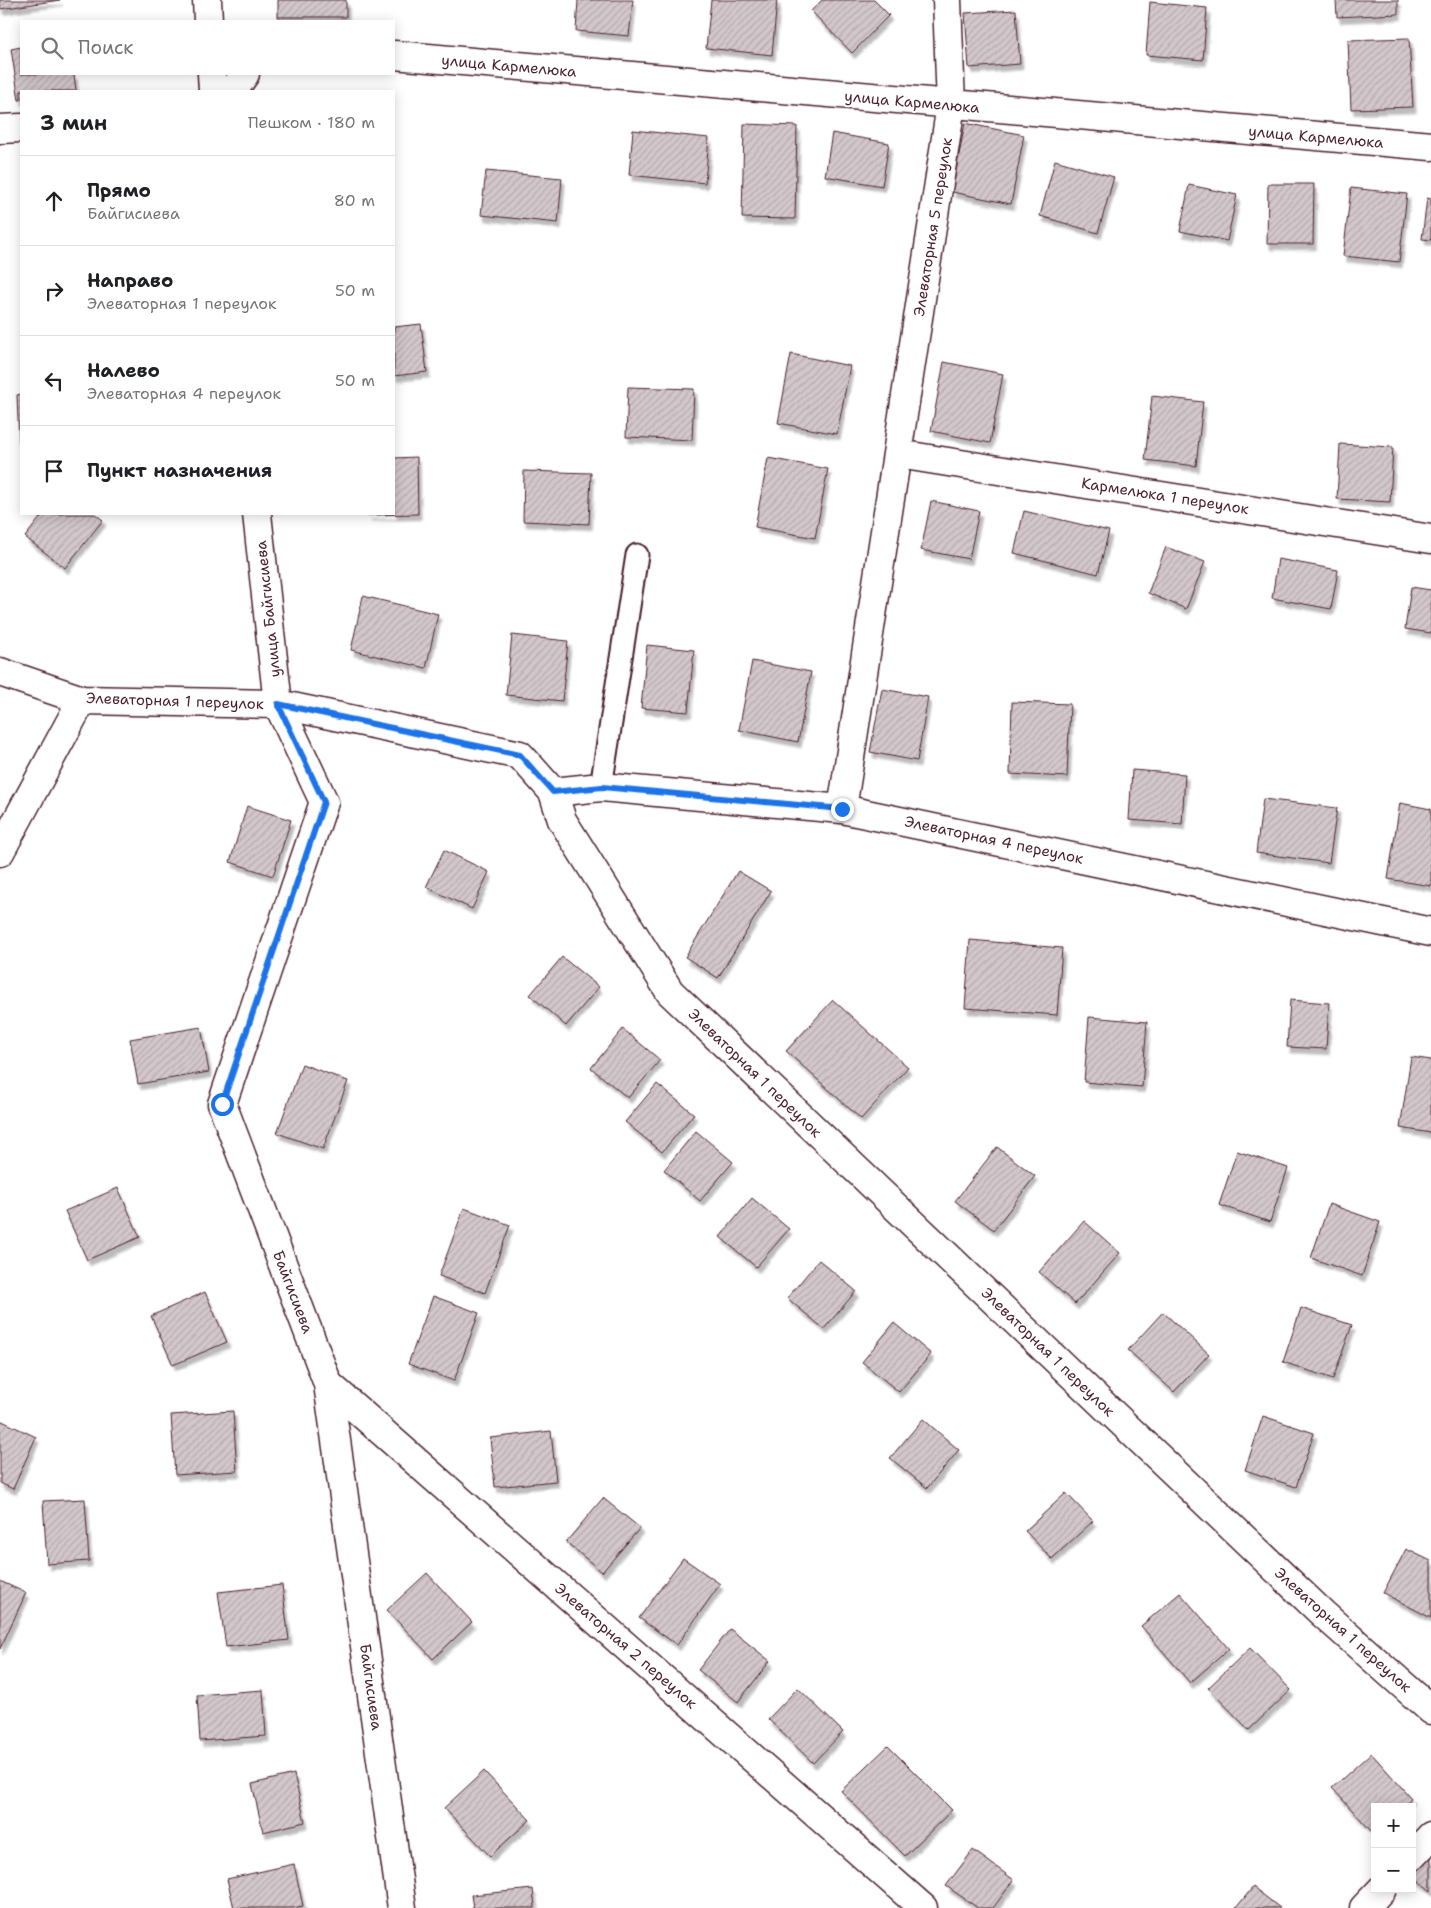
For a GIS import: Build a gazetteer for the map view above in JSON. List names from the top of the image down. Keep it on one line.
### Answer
{"streets":{"street":["улица Кармелюка","Элеваторная 5 переулок","Кармелюка 1 переулок","улица Байгисиева","Элеваторная 1 переулок","Элеваторная 4 переулок","Байгисиева","Элеваторная 2 переулок"]},"crossings":[["улица Кармелюка","Элеваторная 5 переулок"],["Элеваторная 5 переулок","Кармелюка 1 переулок"],["Элеваторная 5 переулок","Элеваторная 4 переулок"],["улица Байгисиева","Элеваторная 1 переулок"],["улица Байгисиева","Байгисиева"],["Элеваторная 1 переулок","Элеваторная 4 переулок"],["Элеваторная 1 переулок","Байгисиева"],["Байгисиева","Элеваторная 2 переулок"]],"page":{"search":"Поиск","heading":["3 мин","Пешком · 180 m"],"list":[["Прямо","Байгисиева","80 m"],["Направо","Элеваторная 1 переулок","50 m"],["Налево","Элеваторная 4 переулок","50 m"],"Пункт назначения"],"map_buttons":["+","−"]}}
